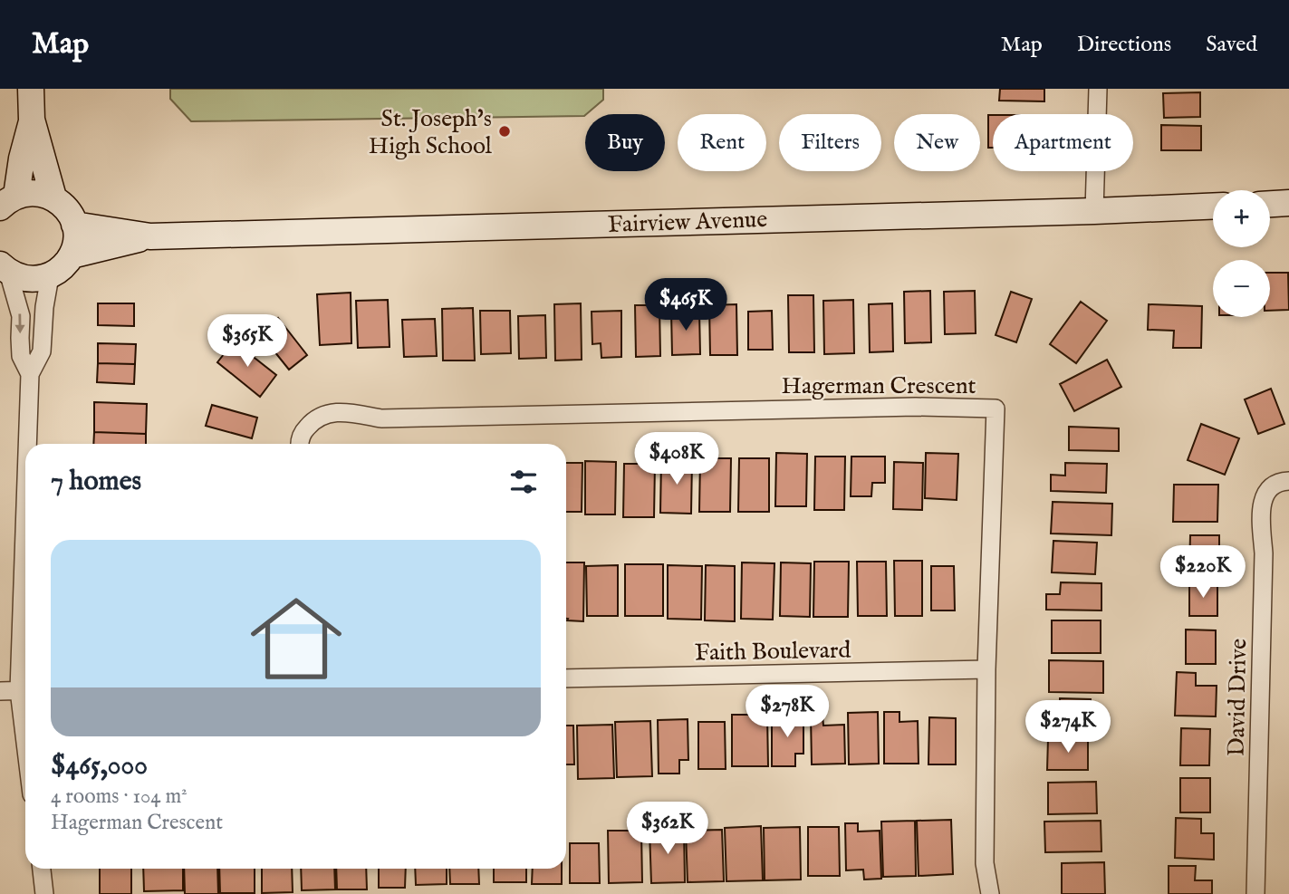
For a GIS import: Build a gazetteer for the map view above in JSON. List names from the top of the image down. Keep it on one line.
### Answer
{"streets":{"main road":["Fairview Avenue"],"street":["Hagerman Crescent","Faith Boulevard","David Drive"]},"crossings":[["Hagerman Crescent","Faith Boulevard"]],"places":["St. Joseph's High School"],"page":{"header":"Map","nav":["Map","Directions","Saved"],"chip":["Buy","Rent","Filters","New","Apartment"],"map_buttons":["+","−"],"price":["$465K","$365K","$408K","$220K","$278K","$274K","$362K"],"heading":"7 homes","list":[{"name":"$465,000","note":"4 rooms · 104 m² · Hagerman Crescent"}]}}
